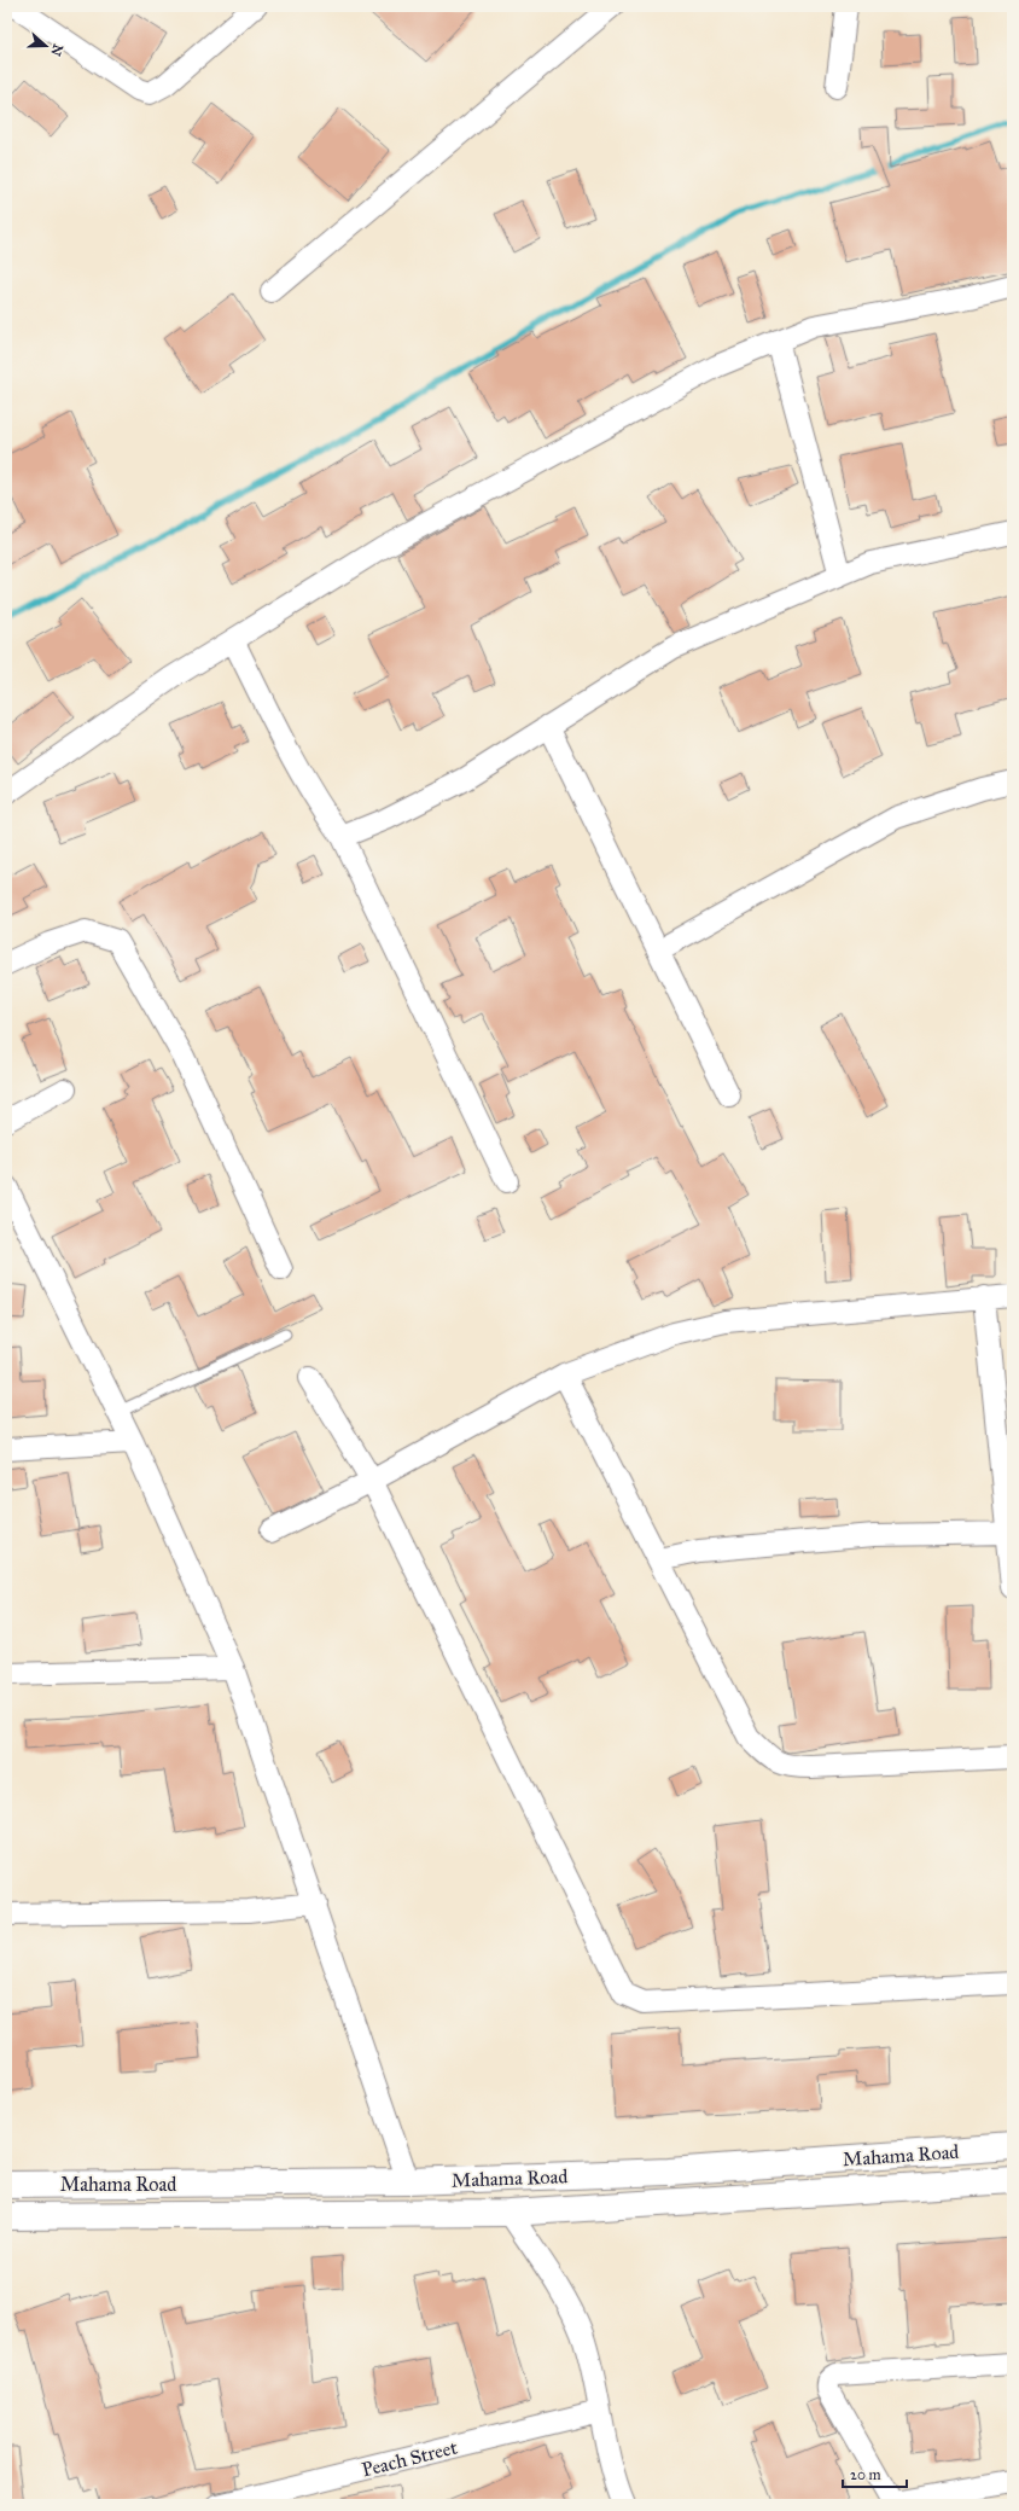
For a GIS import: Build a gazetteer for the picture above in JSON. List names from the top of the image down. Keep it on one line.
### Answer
{"streets":{"street":["Mahama Road","Peach Street"]},"scale_bar":"20 m","north":"right"}
